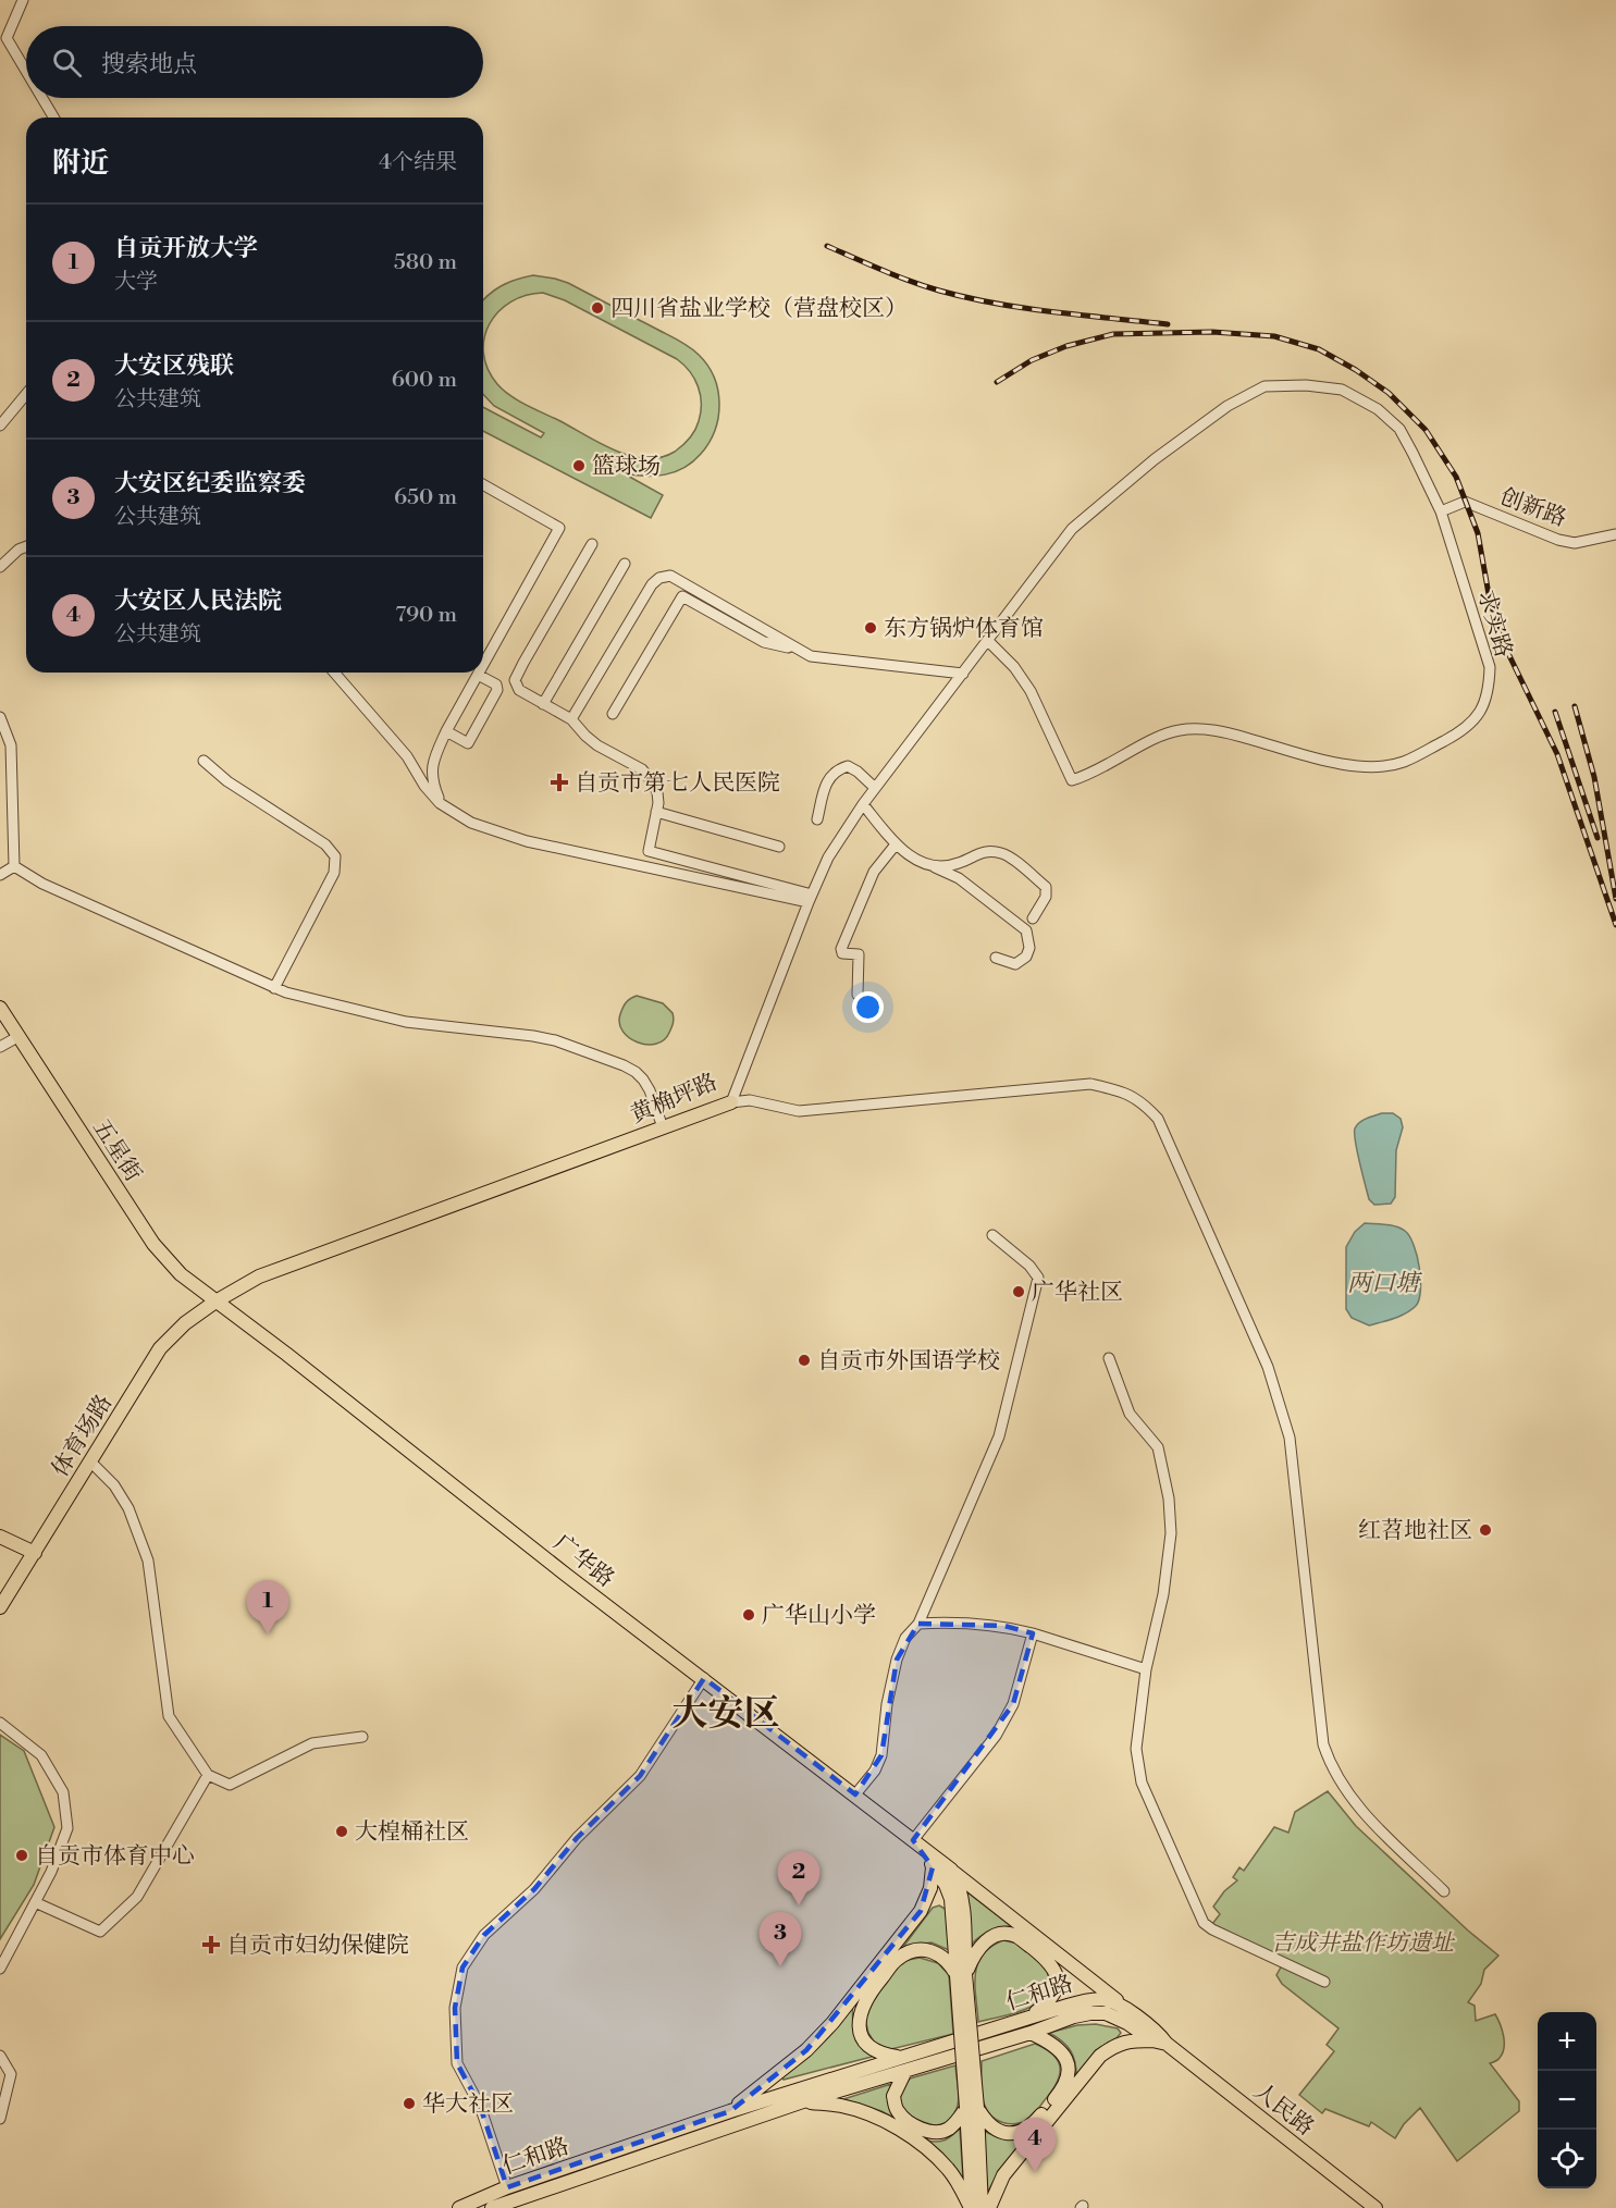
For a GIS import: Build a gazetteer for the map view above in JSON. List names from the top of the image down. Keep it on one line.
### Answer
{"streets":{"main road":["黄桷坪路","五星街","体育场路","广华路","仁和路","人民路"],"street":["创新路","求实路"]},"crossings":[["创新路","求实路"],["求实路","黄桷坪路"],["黄桷坪路","五星街"],["黄桷坪路","体育场路"],["黄桷坪路","广华路"],["五星街","体育场路"],["五星街","广华路"],["体育场路","广华路"],["仁和路","人民路"]],"districts":["大安区"],"water":["两口塘"],"parks":["吉成井盐作坊遗址"],"places":{"other":["四川省盐业学校（营盘校区）","篮球场","东方锅炉体育馆","广华社区","自贡市外国语学校","红苕地社区","广华山小学","大楻桶社区","自贡市体育中心","华大社区"],"health":["自贡市第七人民医院","自贡市妇幼保健院"]},"page":{"search":"搜索地点","heading":["附近","4个结果"],"list":[{"mark":"1","name":"自贡开放大学","note":"大学","value":"580 m"},{"mark":"2","name":"大安区残联","note":"公共建筑","value":"600 m"},{"mark":"3","name":"大安区纪委监察委","note":"公共建筑","value":"650 m"},{"mark":"4","name":"大安区人民法院","note":"公共建筑","value":"790 m"}],"pins":["1","2","3","4"],"map_buttons":["+","−"]}}
